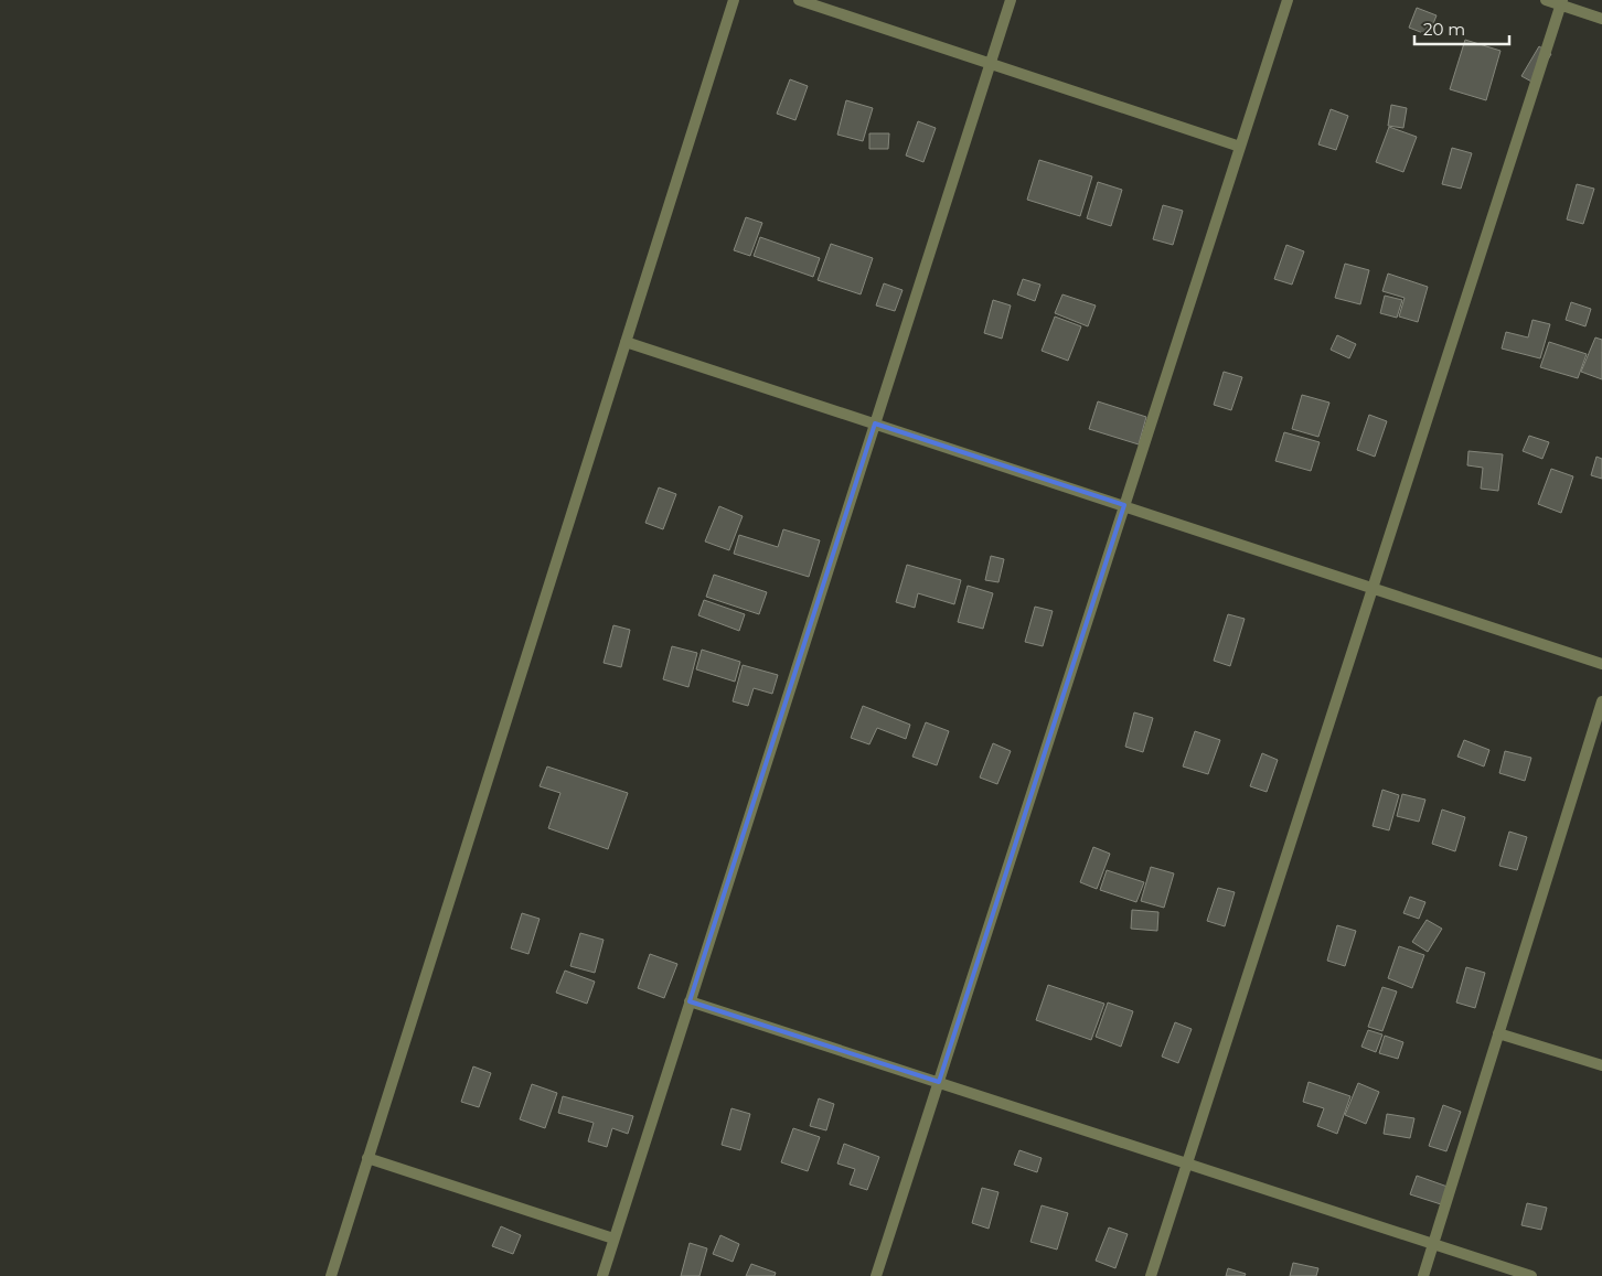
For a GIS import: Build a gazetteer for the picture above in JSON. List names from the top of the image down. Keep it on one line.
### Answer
{"scale_bar":"20 m"}
